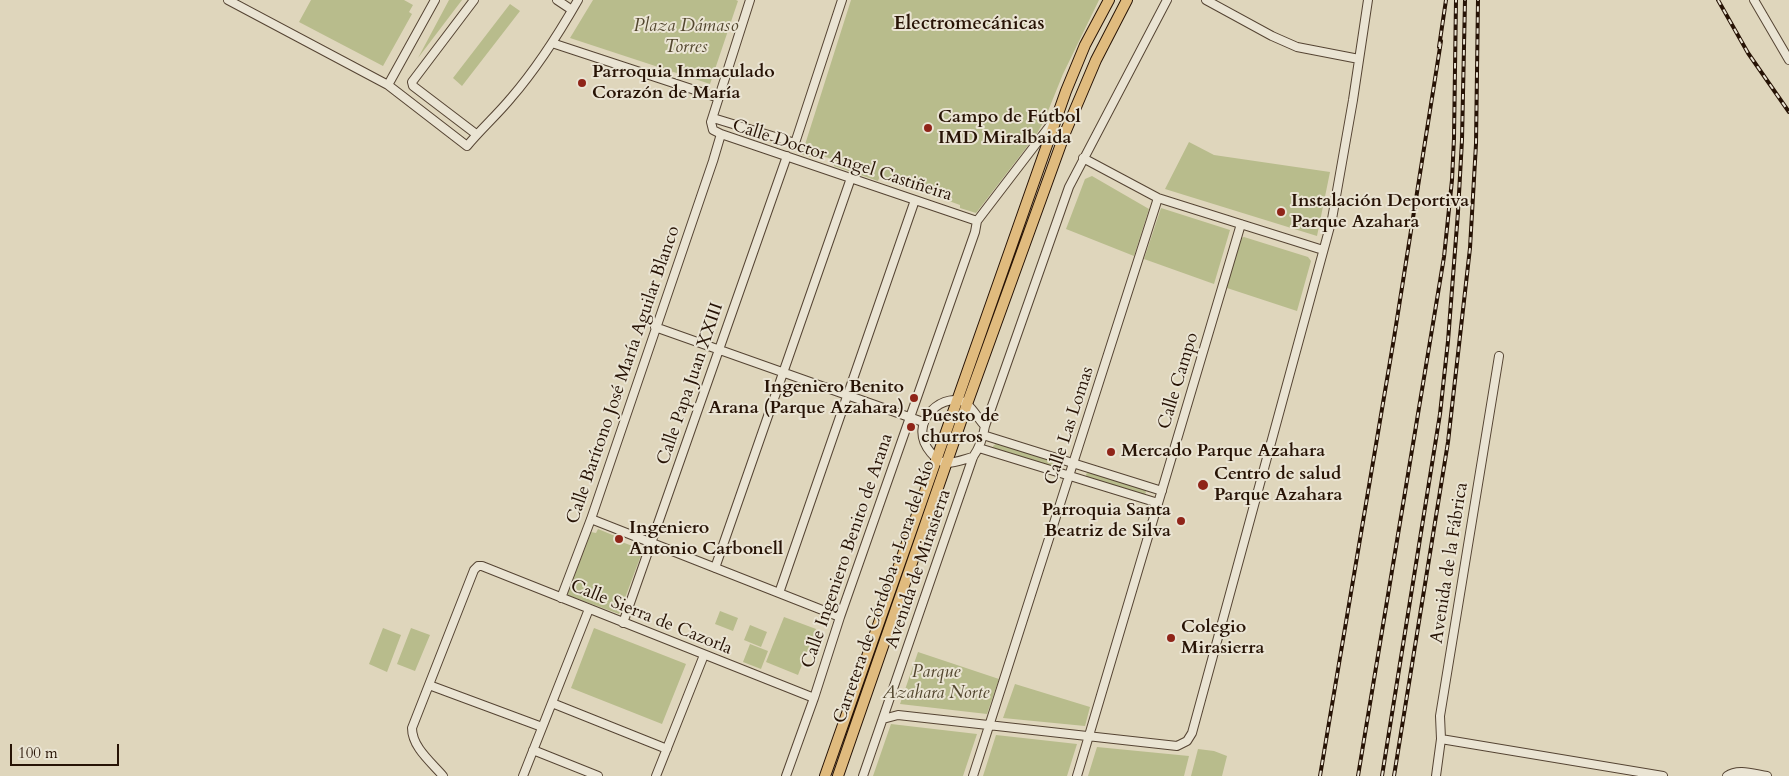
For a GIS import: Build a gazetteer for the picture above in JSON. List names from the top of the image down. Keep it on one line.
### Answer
{"streets":{"main road":["Carretera de Córdoba a Lora del Río"],"street":["Calle Doctor Angel Castiñeira","Calle Barítono José María Aguilar Blanco","Calle Campo","Calle Papa Juan XXIII","Calle Las Lomas","Calle Ingeniero Benito de Arana","Avenida de la Fábrica","Avenida de Mirasierra","Calle Sierra de Cazorla"]},"crossings":[["Calle Doctor Angel Castiñeira","Calle Barítono José María Aguilar Blanco"],["Calle Doctor Angel Castiñeira","Calle Papa Juan XXIII"],["Calle Doctor Angel Castiñeira","Calle Ingeniero Benito de Arana"],["Calle Barítono José María Aguilar Blanco","Calle Sierra de Cazorla"],["Calle Papa Juan XXIII","Calle Sierra de Cazorla"],["Calle Ingeniero Benito de Arana","Calle Sierra de Cazorla"]],"districts":["Electromecánicas"],"parks":["Plaza Dámaso Torres","Parque Azahara Norte"],"places":["Parroquia Inmaculado Corazón de María","Campo de Fútbol IMD Miralbaida","Instalación Deportiva Parque Azahara","Ingeniero Benito Arana (Parque Azahara)","Puesto de churros","Mercado Parque Azahara","Centro de salud Parque Azahara","Parroquia Santa Beatriz de Silva","Ingeniero Antonio Carbonell","Colegio Mirasierra"],"scale_bar":"100 m"}
